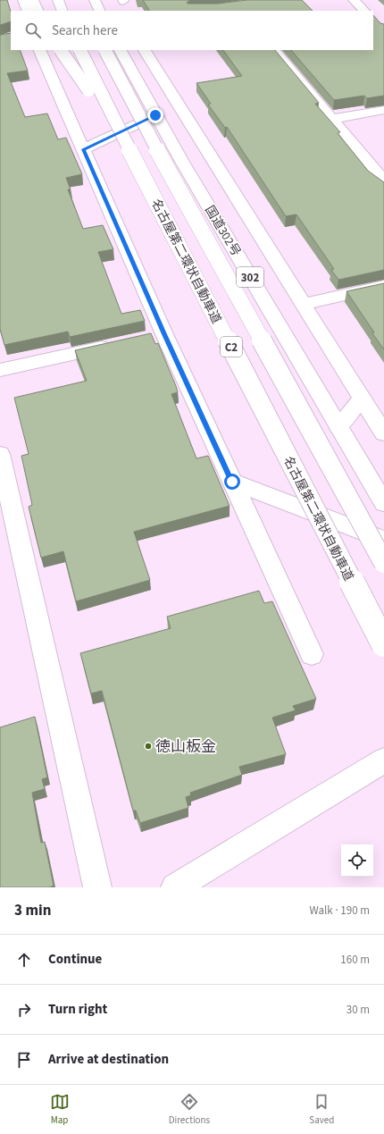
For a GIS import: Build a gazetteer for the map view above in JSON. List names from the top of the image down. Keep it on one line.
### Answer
{"streets":{"main road":["国道302号","名古屋第二環状自動車道","302","C2"]},"places":["徳山板金"],"page":{"search":"Search here","heading":["3 min","Walk · 190 m"],"list":[["Continue","160 m"],["Turn right","30 m"],"Arrive at destination"],"nav":["Map","Directions","Saved"]}}
